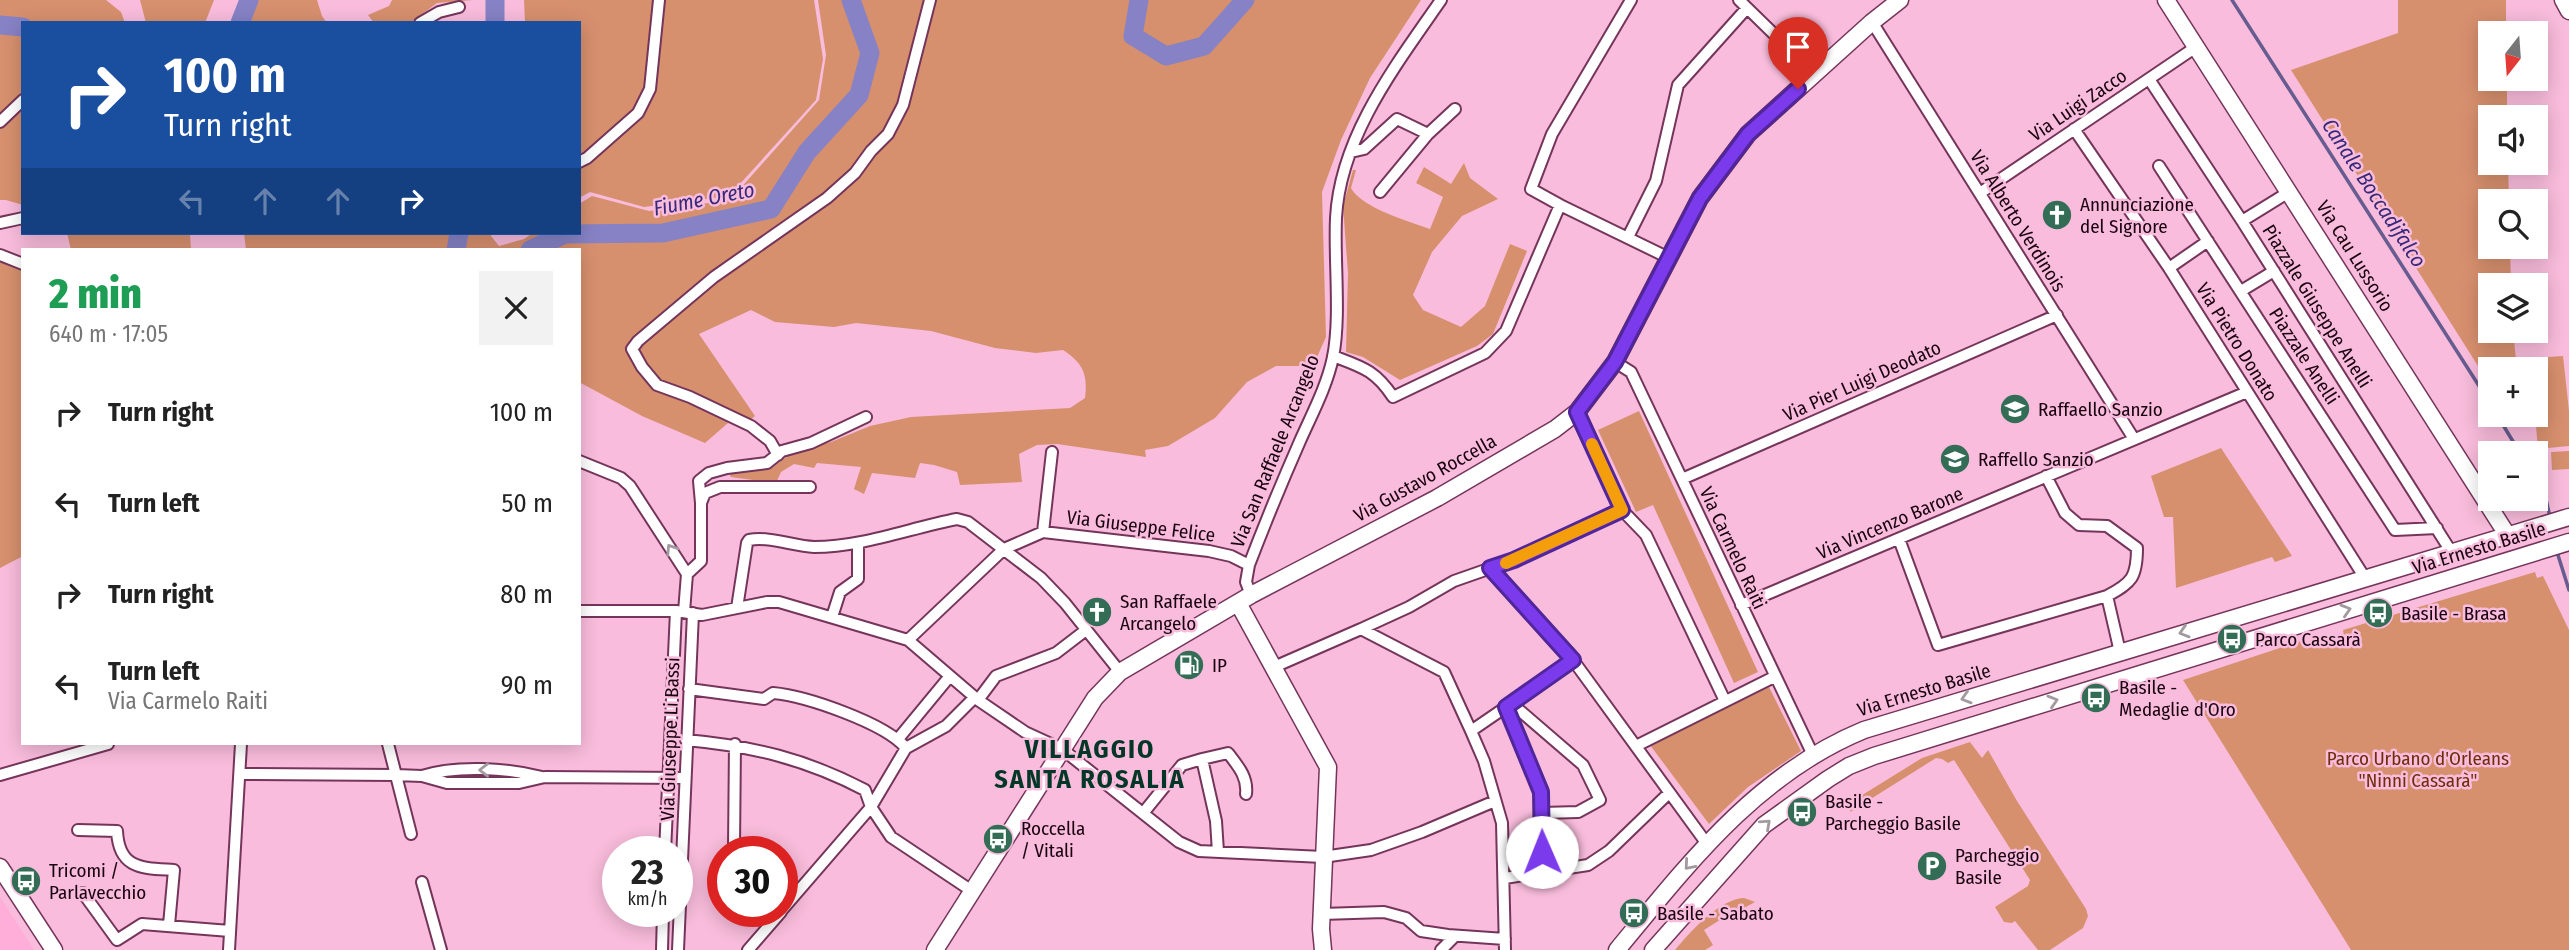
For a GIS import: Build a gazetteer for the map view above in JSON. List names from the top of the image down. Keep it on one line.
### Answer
{"streets":{"street":["Via Luigi Zacco","Via Alberto Verdinois","Via Cau Lussorio","Piazzale Giuseppe Anelli","Via Pietro Donato","Piazzale Anelli","Via Pier Luigi Deodato","Via San Raffaele Arcangelo","Via Gustavo Roccella","Via Vincenzo Barone","Via Giuseppe Felice","Via Carmelo Raiti","Via Ernesto Basile","Via Giuseppe Li Bassi"]},"crossings":[["Via Luigi Zacco","Via Alberto Verdinois"],["Via Luigi Zacco","Via Cau Lussorio"],["Via Luigi Zacco","Piazzale Giuseppe Anelli"],["Via Luigi Zacco","Via Pietro Donato"],["Via Alberto Verdinois","Via Pier Luigi Deodato"],["Via Alberto Verdinois","Via Gustavo Roccella"],["Via Alberto Verdinois","Via Vincenzo Barone"],["Via Cau Lussorio","Via Ernesto Basile"],["Piazzale Giuseppe Anelli","Piazzale Anelli"],["Piazzale Giuseppe Anelli","Via Ernesto Basile"],["Via Pietro Donato","Via Vincenzo Barone"],["Via Pietro Donato","Via Ernesto Basile"],["Via Pier Luigi Deodato","Via Carmelo Raiti"],["Via San Raffaele Arcangelo","Via Giuseppe Felice"],["Via Gustavo Roccella","Via Carmelo Raiti"],["Via Vincenzo Barone","Via Carmelo Raiti"],["Via Carmelo Raiti","Via Ernesto Basile"]],"districts":["VILLAGGIO SANTA ROSALIA"],"water":["Canale Boccadifalco","Fiume Oreto"],"parks":["Parco Urbano d'Orleans \"Ninni Cassarà\""],"places":{"church":["Annunciazione del Signore","San Raffaele Arcangelo"],"school or university":["Raffaello Sanzio","Raffello Sanzio"],"bus stop":["Basile - Brasa","Parco Cassarà","Basile - Medaglie d'Oro","Basile - Parcheggio Basile","Roccella / Vitali","Tricomi / Parlavecchio","Basile - Sabato"],"fuel station":["IP"],"parking":["Parcheggio Basile"]},"north":"bottom","page":{"map_buttons":["+","−"],"turn":["100 m","Turn right"],"heading":["2 min","640 m · 17:05"],"list":[{"name":"Turn right","value":"100 m"},{"name":"Turn left","value":"50 m"},{"name":"Turn right","value":"80 m"},{"name":"Turn left","note":"Via Carmelo Raiti","value":"90 m"}],"speed":"23 km/h","limit":"30"}}
